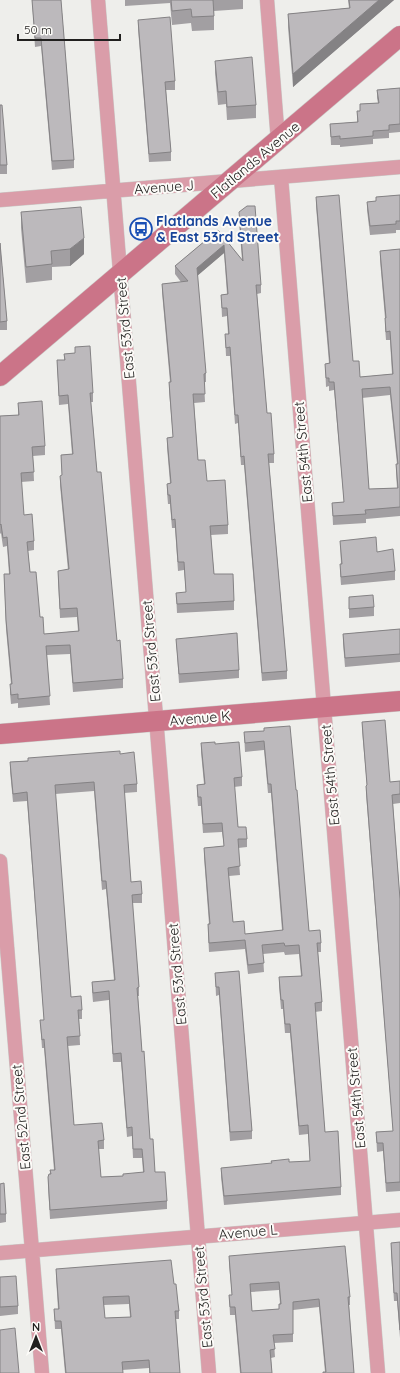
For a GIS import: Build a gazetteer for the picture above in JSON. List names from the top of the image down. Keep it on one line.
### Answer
{"streets":{"main road":["Flatlands Avenue","Avenue K"],"street":["Avenue J","East 53rd Street","East 54th Street","East 52nd Street","Avenue L"]},"crossings":[["Flatlands Avenue","Avenue J"],["Flatlands Avenue","East 53rd Street"],["Avenue J","East 53rd Street"],["Avenue J","East 54th Street"],["East 53rd Street","Avenue K"],["East 53rd Street","Avenue L"],["East 54th Street","Avenue K"],["East 54th Street","Avenue L"],["East 52nd Street","Avenue L"]],"places":{"bus stop":["Flatlands Avenue & East 53rd Street"]},"scale_bar":"50 m","north":"top"}
